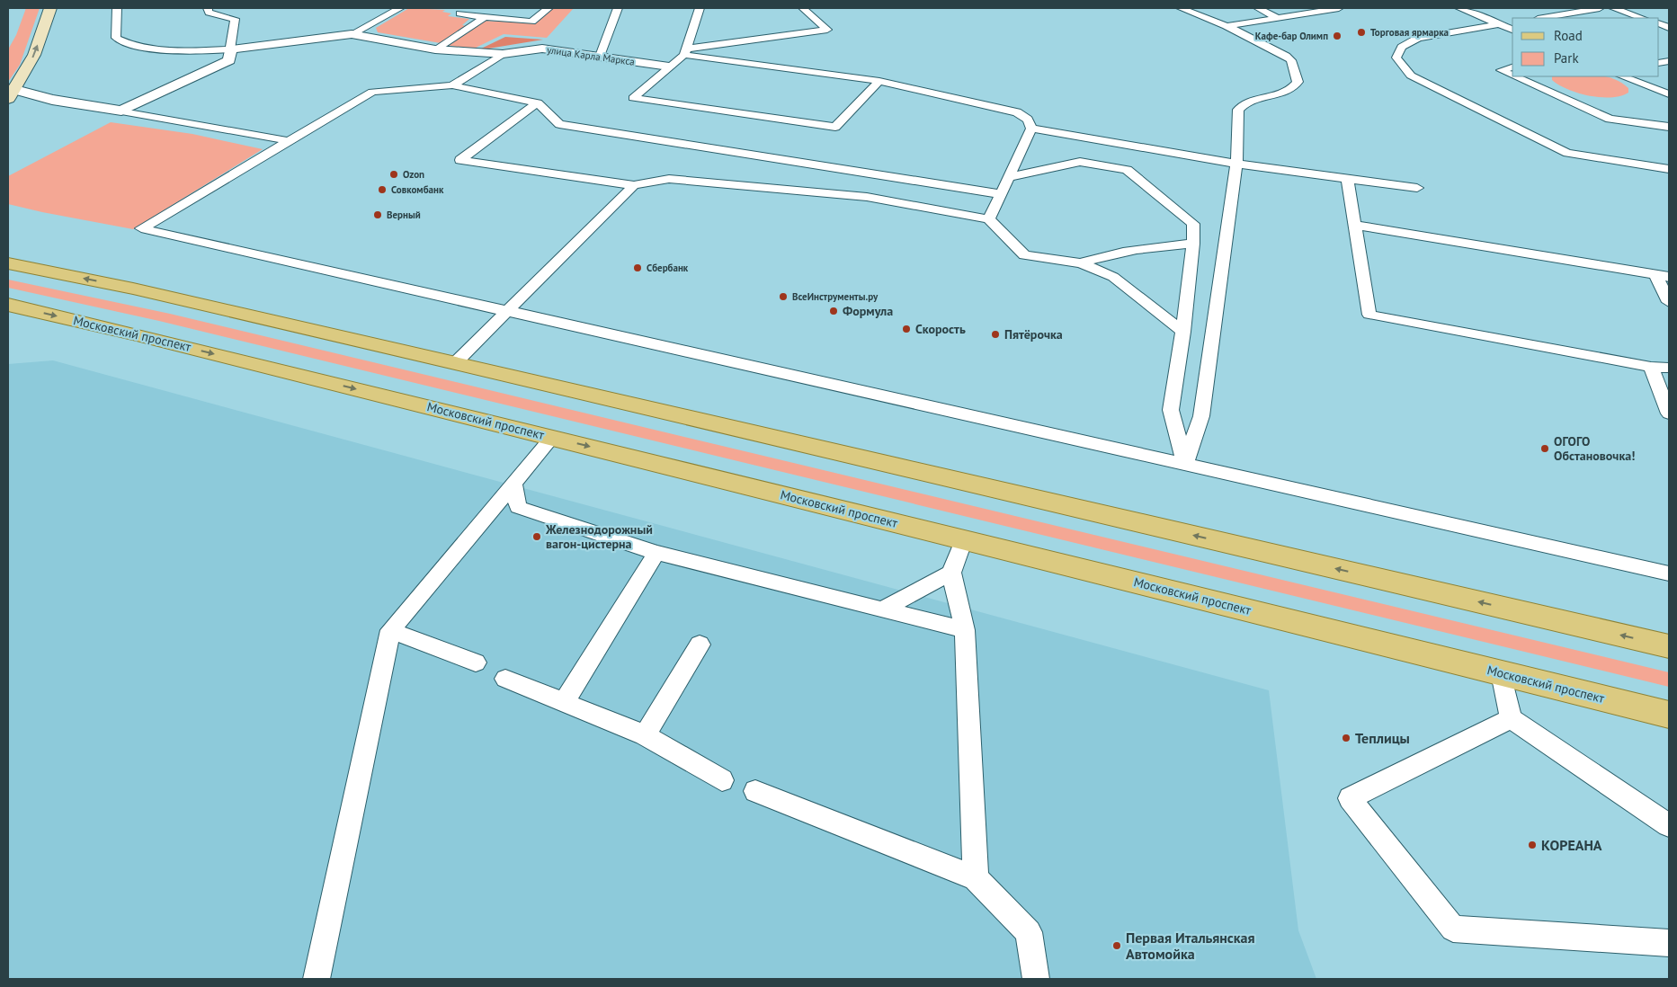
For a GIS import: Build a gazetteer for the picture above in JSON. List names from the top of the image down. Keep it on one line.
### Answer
{"streets":{"main road":["Московский проспект"],"street":["улица Карла Маркса"]},"places":["Торговая ярмарка","Кафе-бар Олимп","Ozon","Совкомбанк","Верный","Сбербанк","ВсеИнструменты.ру","Формула","Скорость","Пятёрочка","ОГОГО Обстановочка!","Железнодорожный вагон-цистерна","Теплицы","КОРЕАНА","Первая Итальянская Автомойка"],"legend":["Road","Park"]}
